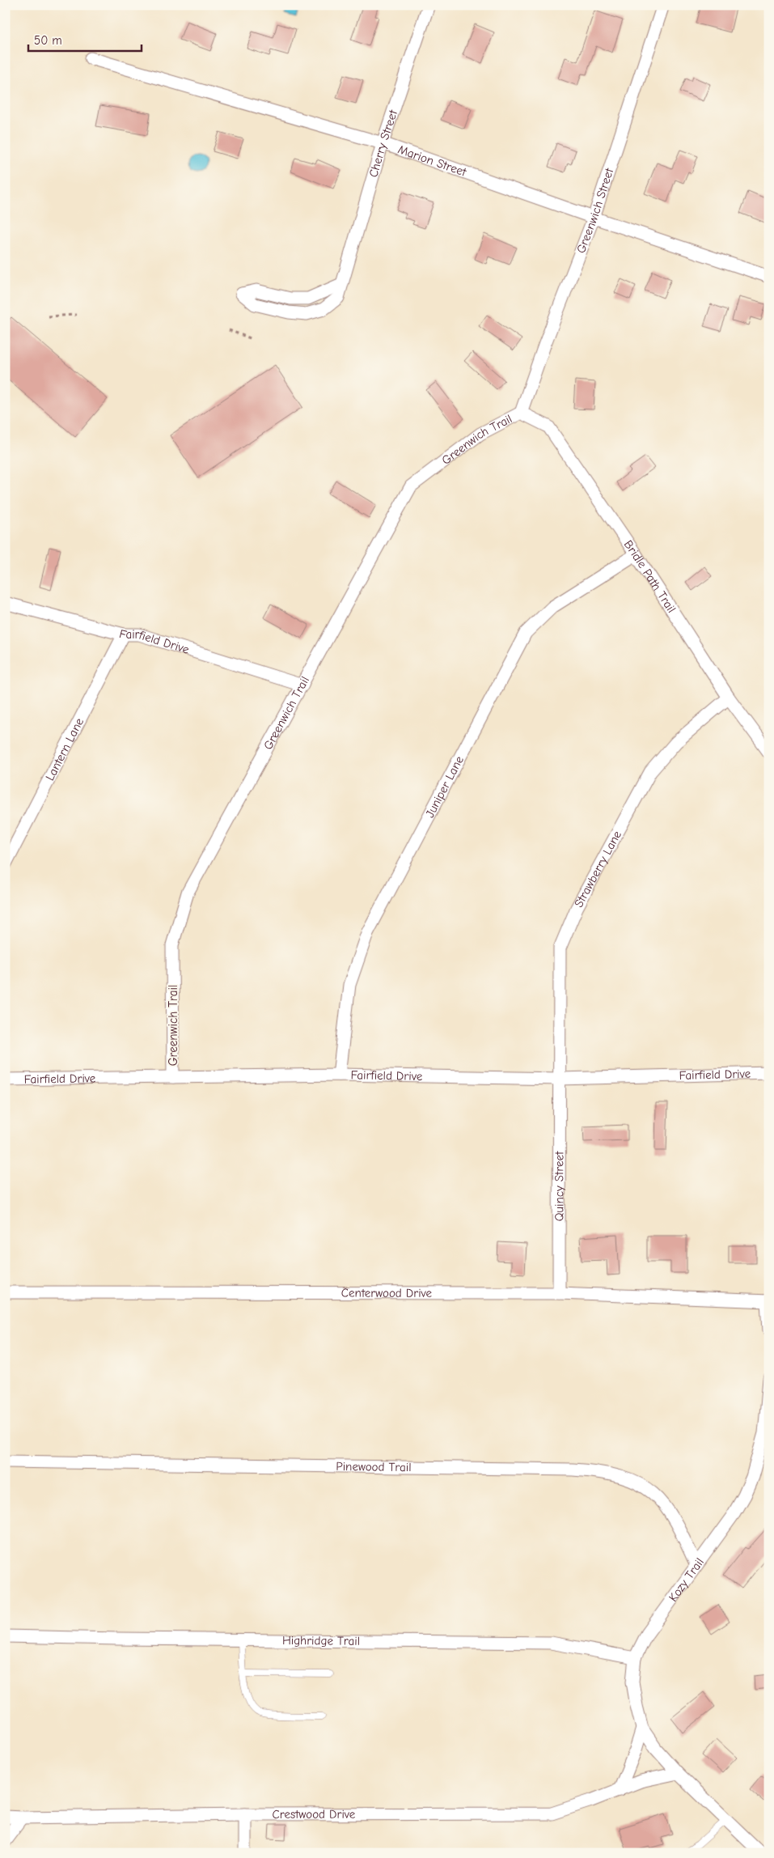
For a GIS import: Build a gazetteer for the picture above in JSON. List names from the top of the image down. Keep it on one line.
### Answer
{"streets":{"street":["Cherry Street","Marion Street","Greenwich Street","Greenwich Trail","Bridle Path Trail","Fairfield Drive","Lantern Lane","Juniper Lane","Strawberry Lane","Quincy Street","Centerwood Drive","Pinewood Trail","Kozy Trail","Highridge Trail","Crestwood Drive"]},"crossings":[["Cherry Street","Marion Street"],["Marion Street","Greenwich Street"],["Greenwich Street","Greenwich Trail"],["Greenwich Street","Bridle Path Trail"],["Greenwich Trail","Bridle Path Trail"],["Greenwich Trail","Fairfield Drive"],["Bridle Path Trail","Juniper Lane"],["Bridle Path Trail","Strawberry Lane"],["Fairfield Drive","Lantern Lane"],["Fairfield Drive","Juniper Lane"],["Fairfield Drive","Strawberry Lane"],["Fairfield Drive","Quincy Street"],["Strawberry Lane","Quincy Street"],["Quincy Street","Centerwood Drive"],["Pinewood Trail","Kozy Trail"],["Kozy Trail","Highridge Trail"],["Kozy Trail","Crestwood Drive"]],"scale_bar":"50 m"}
